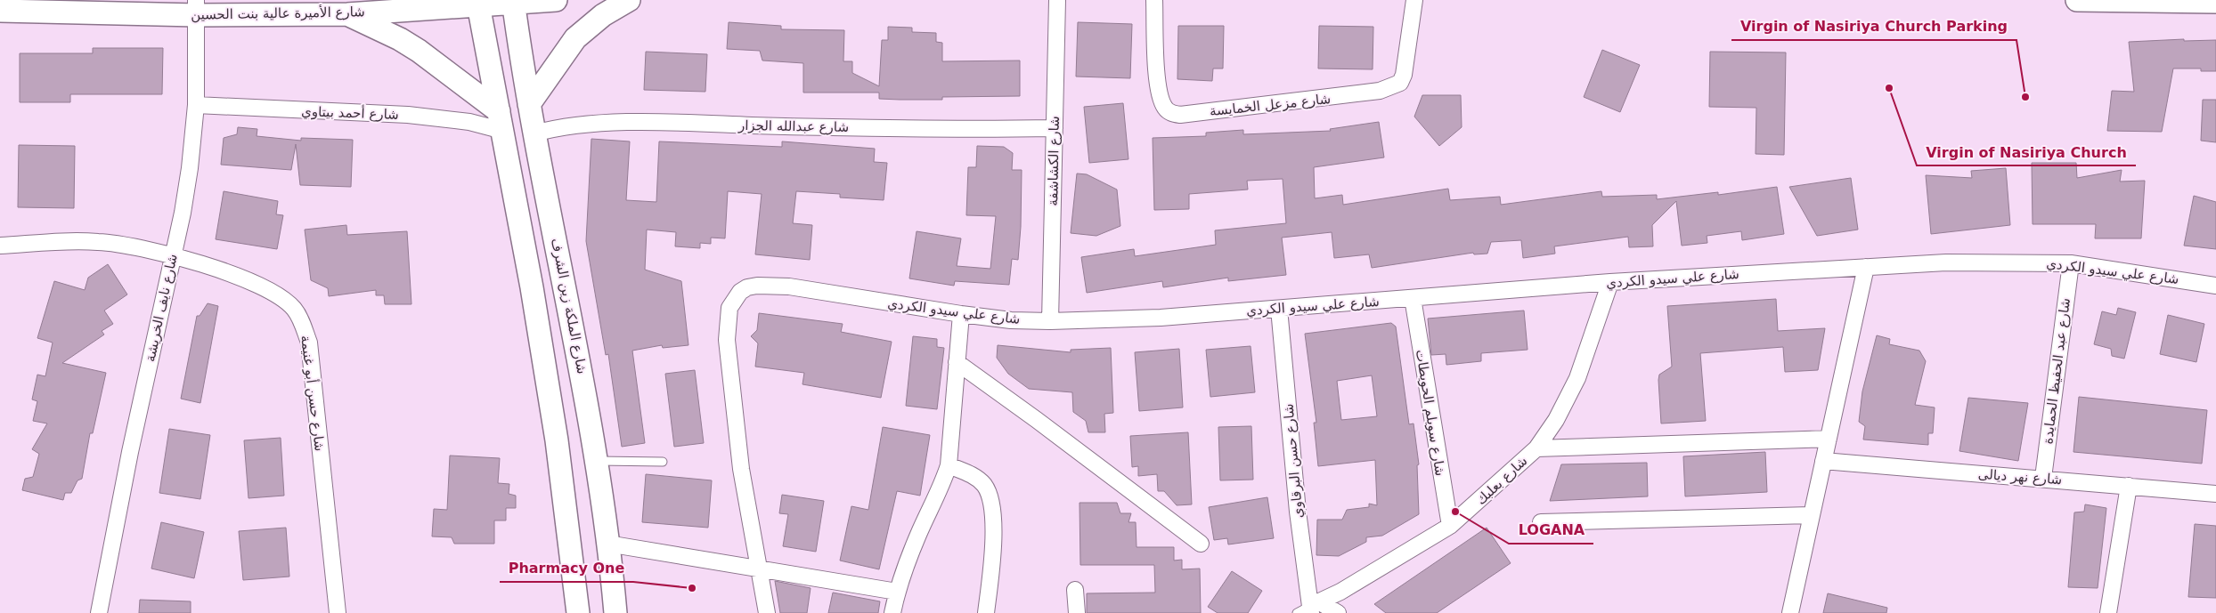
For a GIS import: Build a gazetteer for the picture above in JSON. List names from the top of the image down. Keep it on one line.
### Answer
{"streets":{"main road":["شارع الأميرة عالية بنت الحسين","شارع الملكة زين الشرف"],"street":["شارع مزعل الخمايسة","شارع أحمد بيتاوي","شارع عبدالله الجزار","شارع الكشاشفة","شارع علي سيدو الكردي","شارع نايف الخريشة","شارع عبد الحفيظ الحمايدة","شارع حسن أبو غنيمة","شارع سويلم الحويطات","شارع حسن البرقاوي","شارع نهر ديالى","شارع بعلبك"]},"crossings":[["شارع الأميرة عالية بنت الحسين","شارع الملكة زين الشرف"],["شارع الأميرة عالية بنت الحسين","شارع نايف الخريشة"],["شارع أحمد بيتاوي","شارع نايف الخريشة"],["شارع عبدالله الجزار","شارع الكشاشفة"],["شارع عبدالله الجزار","شارع الملكة زين الشرف"],["شارع الكشاشفة","شارع علي سيدو الكردي"],["شارع علي سيدو الكردي","شارع عبد الحفيظ الحمايدة"],["شارع علي سيدو الكردي","شارع سويلم الحويطات"],["شارع علي سيدو الكردي","شارع حسن البرقاوي"],["شارع علي سيدو الكردي","شارع بعلبك"],["شارع نايف الخريشة","شارع حسن أبو غنيمة"],["شارع عبد الحفيظ الحمايدة","شارع نهر ديالى"],["شارع سويلم الحويطات","شارع بعلبك"],["شارع حسن البرقاوي","شارع بعلبك"]],"places":["Virgin of Nasiriya Church","Virgin of Nasiriya Church Parking","LOGANA","Pharmacy One"]}
